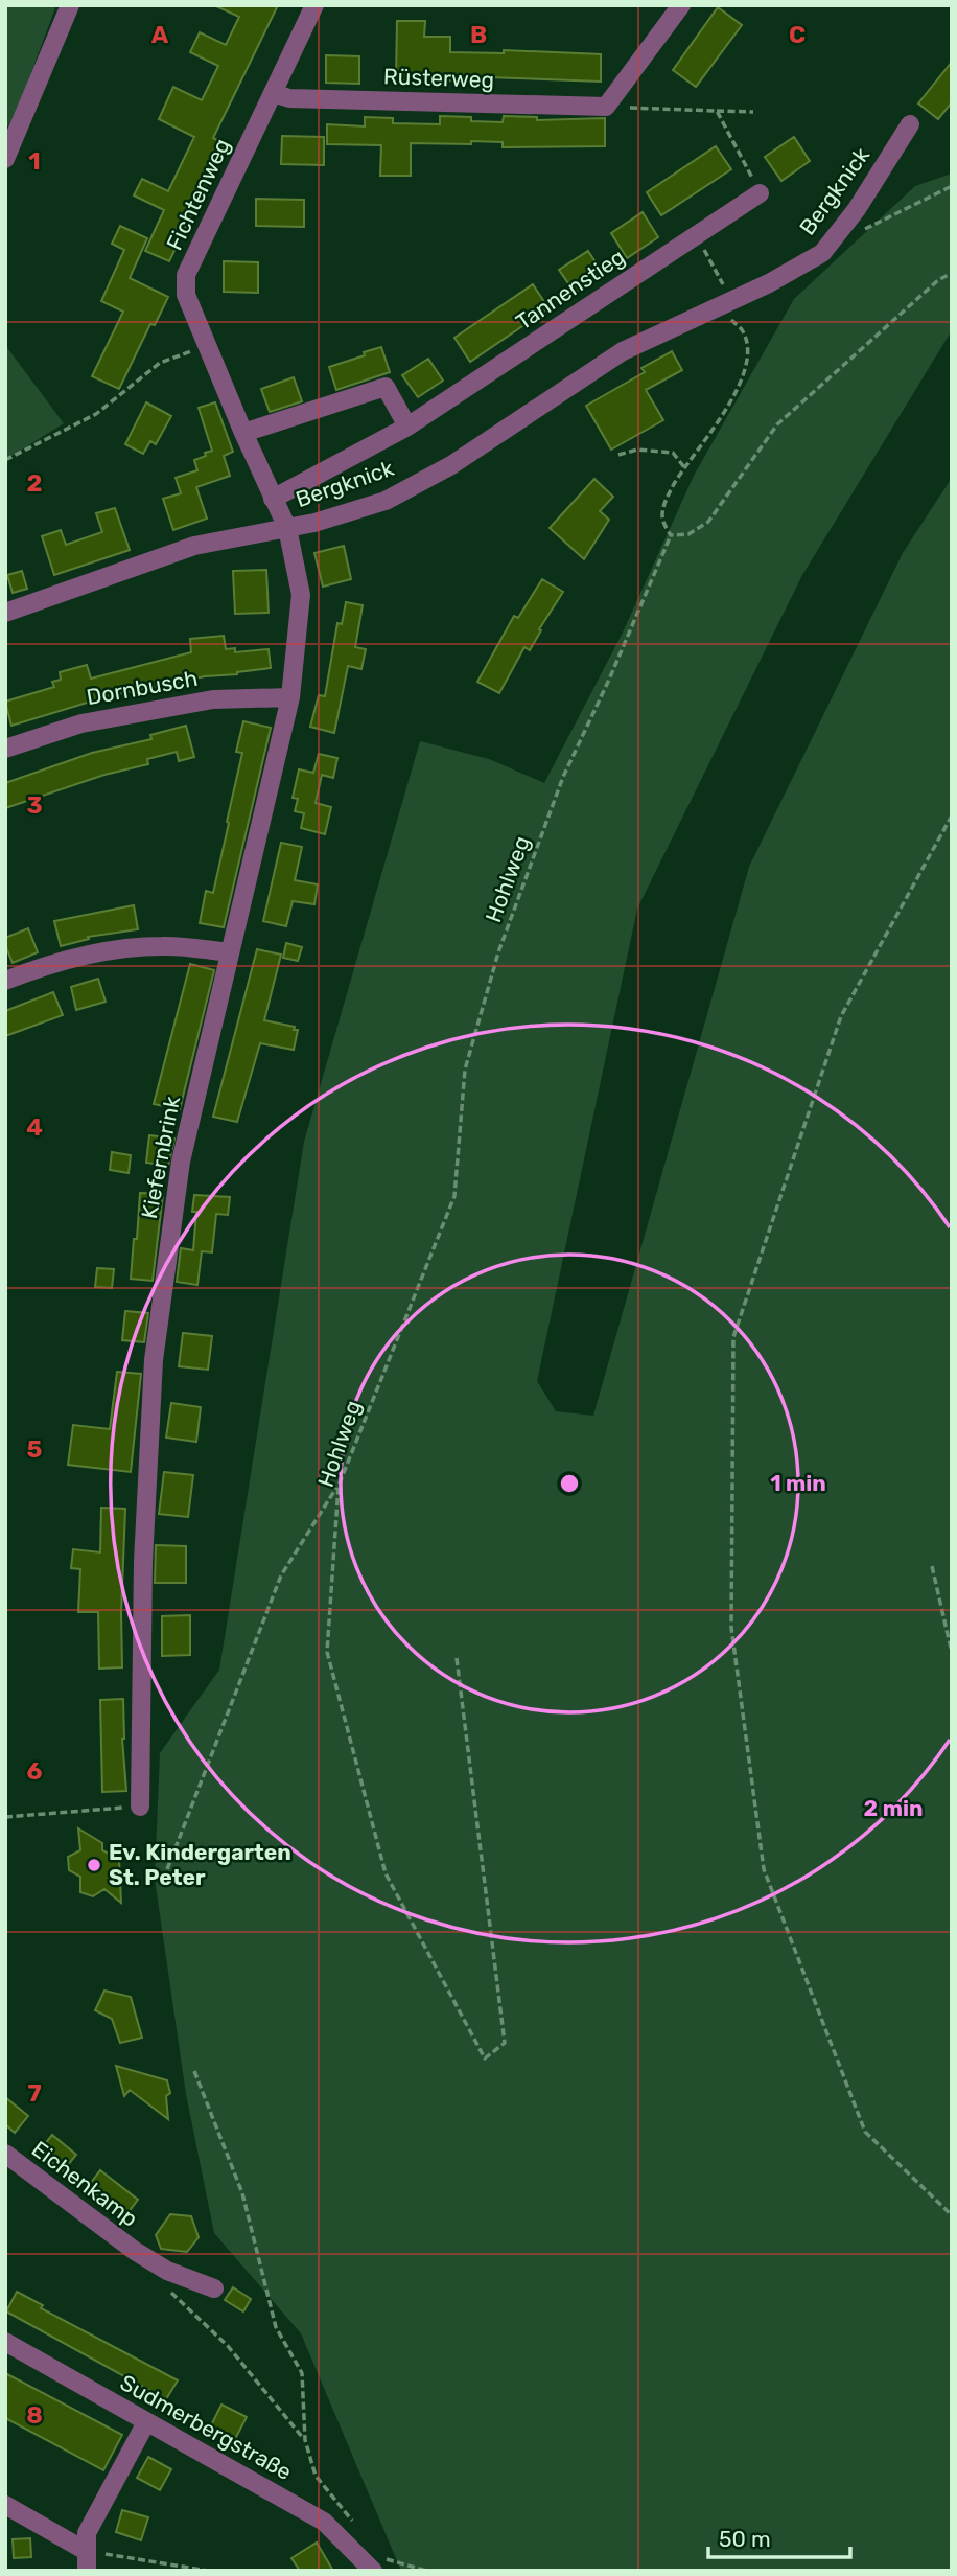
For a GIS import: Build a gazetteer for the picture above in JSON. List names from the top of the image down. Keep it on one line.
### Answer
{"streets":{"street":["Rüsterweg","Bergknick","Fichtenweg","Tannenstieg","Dornbusch","Kiefernbrink","Eichenkamp","Sudmerbergstraße"],"path":["Hohlweg"]},"crossings":[["Rüsterweg","Fichtenweg"],["Bergknick","Fichtenweg"],["Bergknick","Kiefernbrink"],["Fichtenweg","Tannenstieg"],["Fichtenweg","Kiefernbrink"],["Dornbusch","Kiefernbrink"]],"places":["Ev. Kindergarten St. Peter"],"scale_bar":"50 m","grid":{"columns":["A","B","C"],"rows":["1","2","3","4","5","6","7","8"]},"rings":["1 min","2 min"]}
